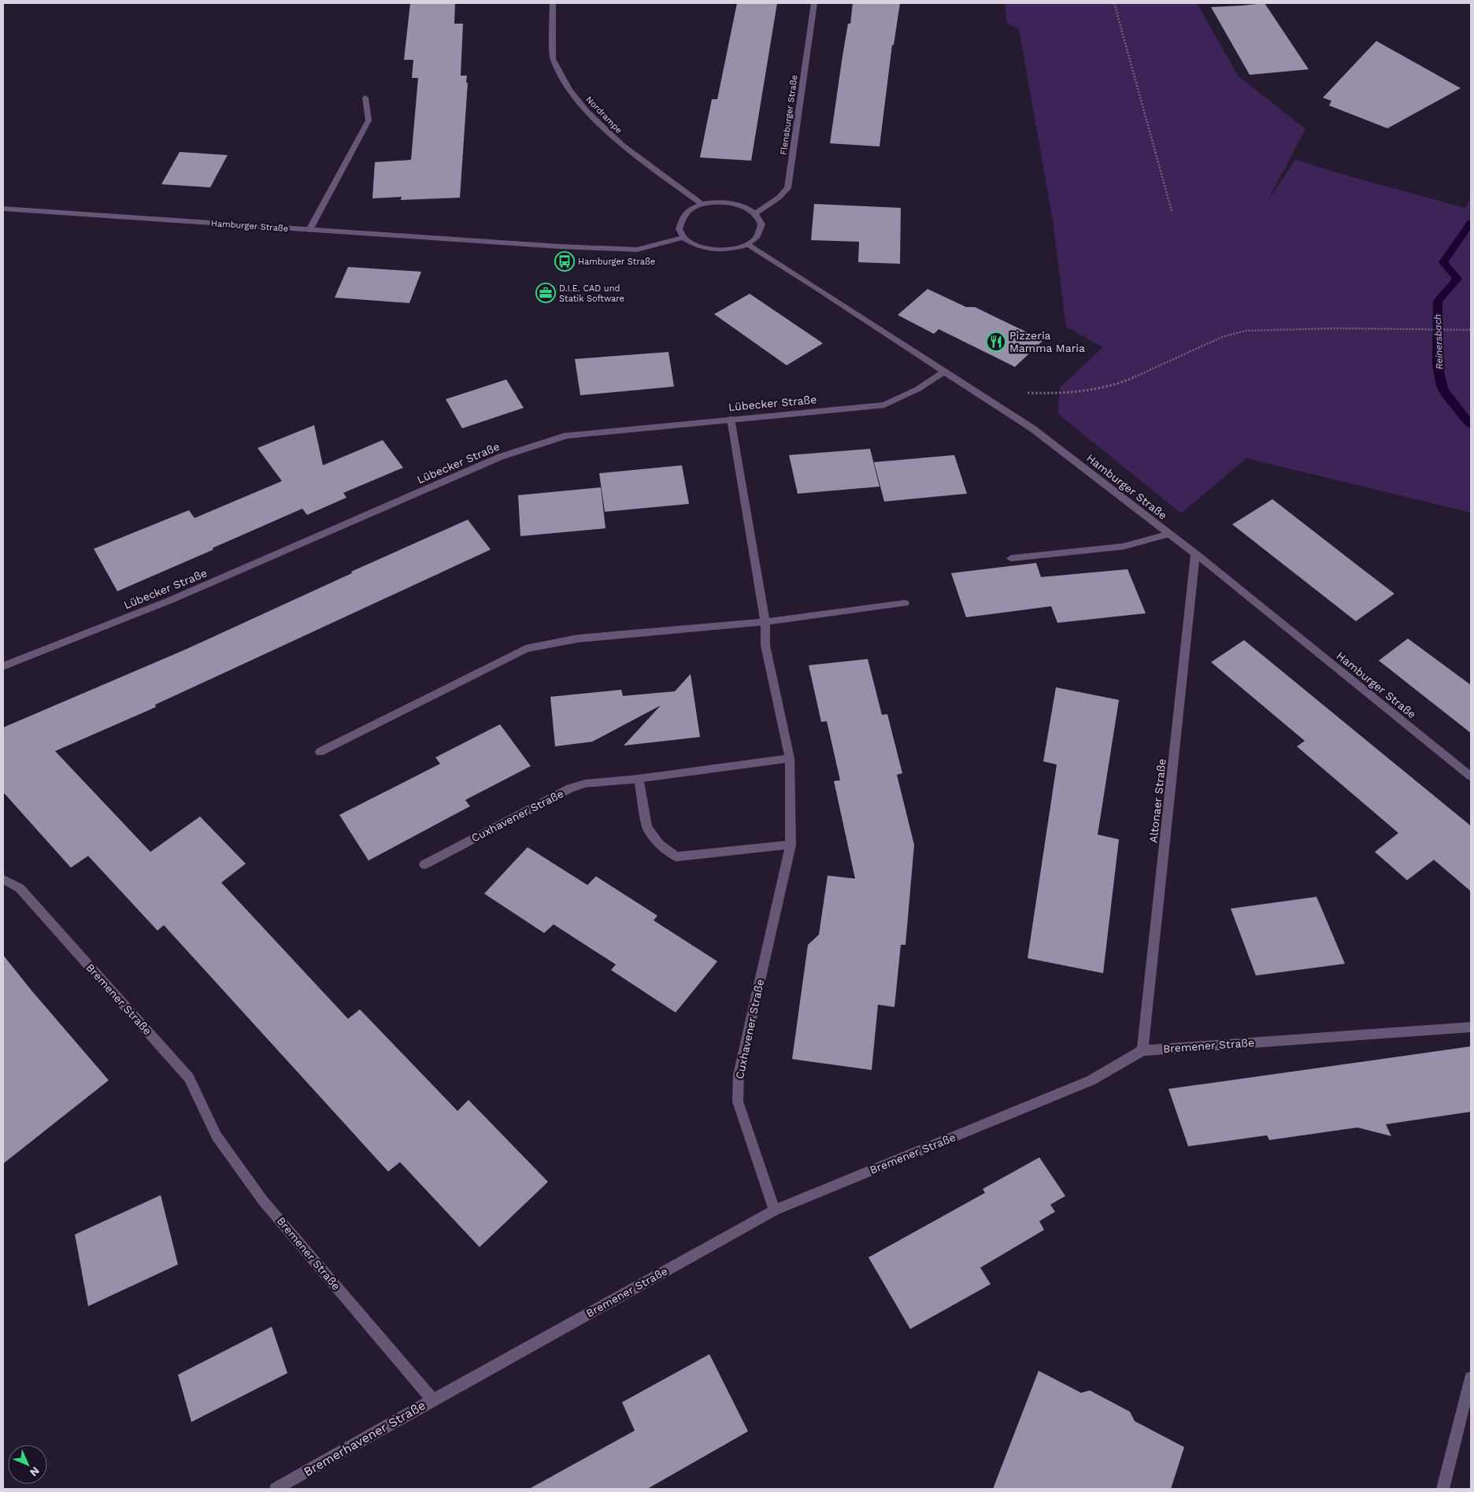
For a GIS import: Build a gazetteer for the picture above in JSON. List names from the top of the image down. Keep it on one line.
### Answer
{"streets":{"street":["Nordrampe","Flensburger Straße","Hamburger Straße","Lübecker Straße","Altonaer Straße","Cuxhavener Straße","Bremener Straße","Bremerhavener Straße"]},"crossings":[["Nordrampe","Flensburger Straße"],["Nordrampe","Hamburger Straße"],["Flensburger Straße","Hamburger Straße"],["Hamburger Straße","Lübecker Straße"],["Hamburger Straße","Altonaer Straße"],["Lübecker Straße","Cuxhavener Straße"],["Altonaer Straße","Bremener Straße"],["Cuxhavener Straße","Bremener Straße"],["Bremener Straße","Bremerhavener Straße"]],"water":["Reinersbach"],"places":{"bus stop":["Hamburger Straße"],"office":["D.I.E. CAD und Statik Software"],"restaurant":["Pizzeria Mamma Maria"]},"north":"bottom right"}
